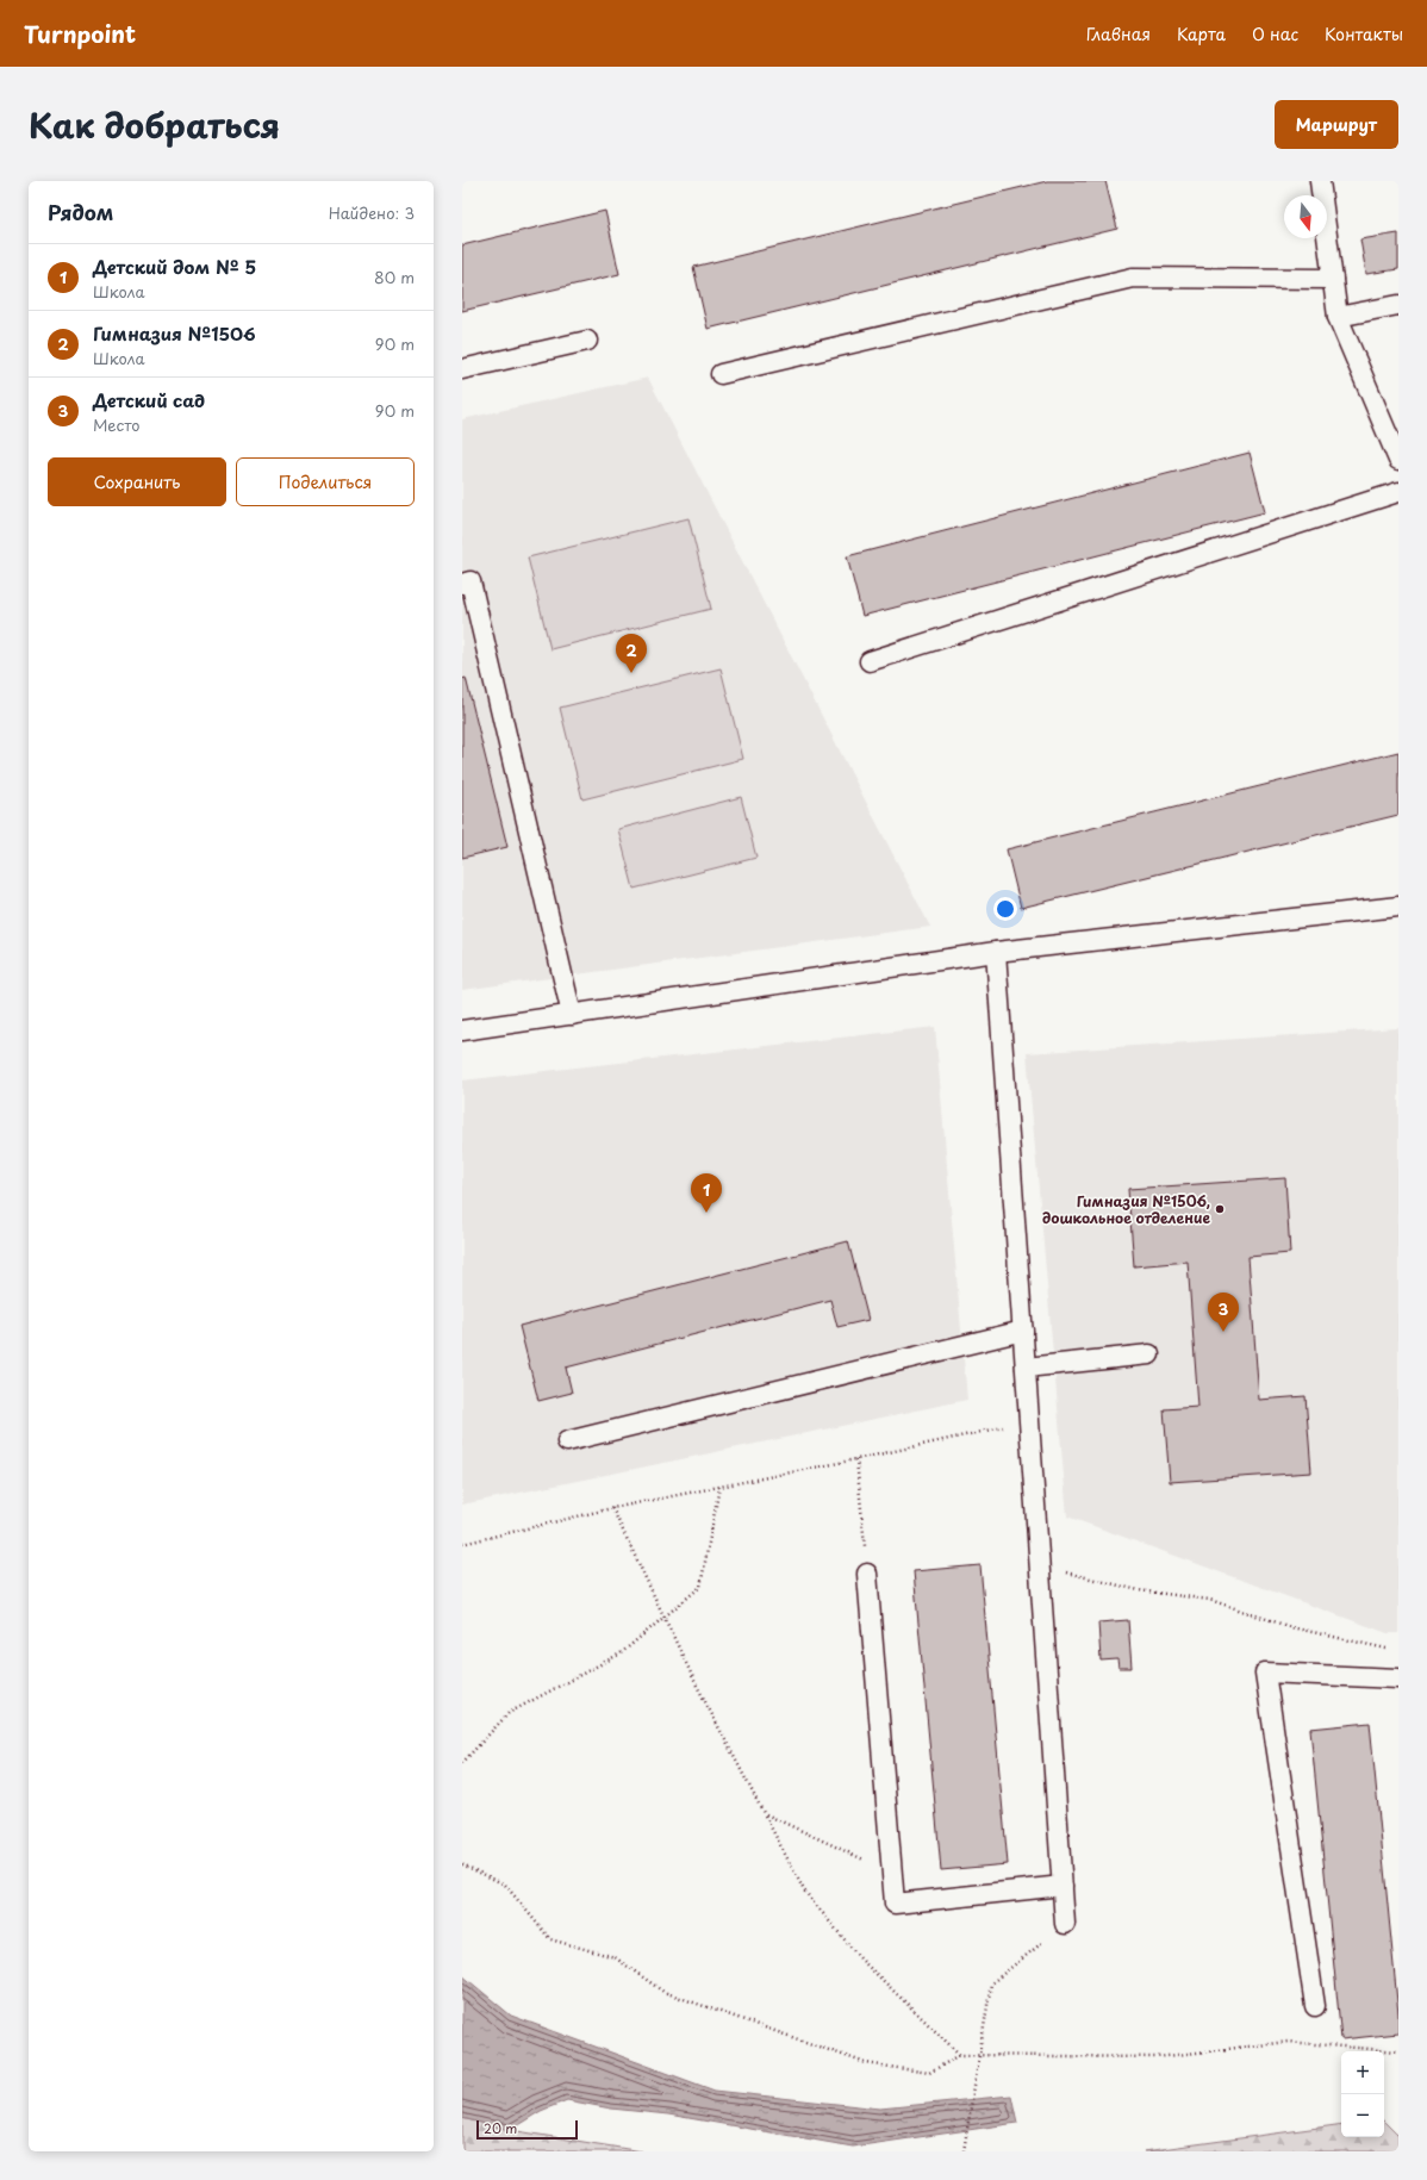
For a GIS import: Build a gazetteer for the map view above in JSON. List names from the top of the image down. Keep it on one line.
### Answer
{"places":["Гимназия №1506, дошкольное отделение"],"scale_bar":"20 m","north":"bottom","page":{"header":"Turnpoint","nav":["Главная","Карта","О нас","Контакты"],"title":"Как добраться","buttons":["Маршрут",["Сохранить","Поделиться"]],"heading":["Рядом","Найдено: 3"],"list":[{"mark":"1","name":"Детский дом № 5","note":"Школа","value":"80 m"},{"mark":"2","name":"Гимназия №1506","note":"Школа","value":"90 m"},{"mark":"3","name":"Детский сад","note":"Место","value":"90 m"}],"pins":["2","1","3"],"map_buttons":["+","−"],"scale":"20 m"}}
